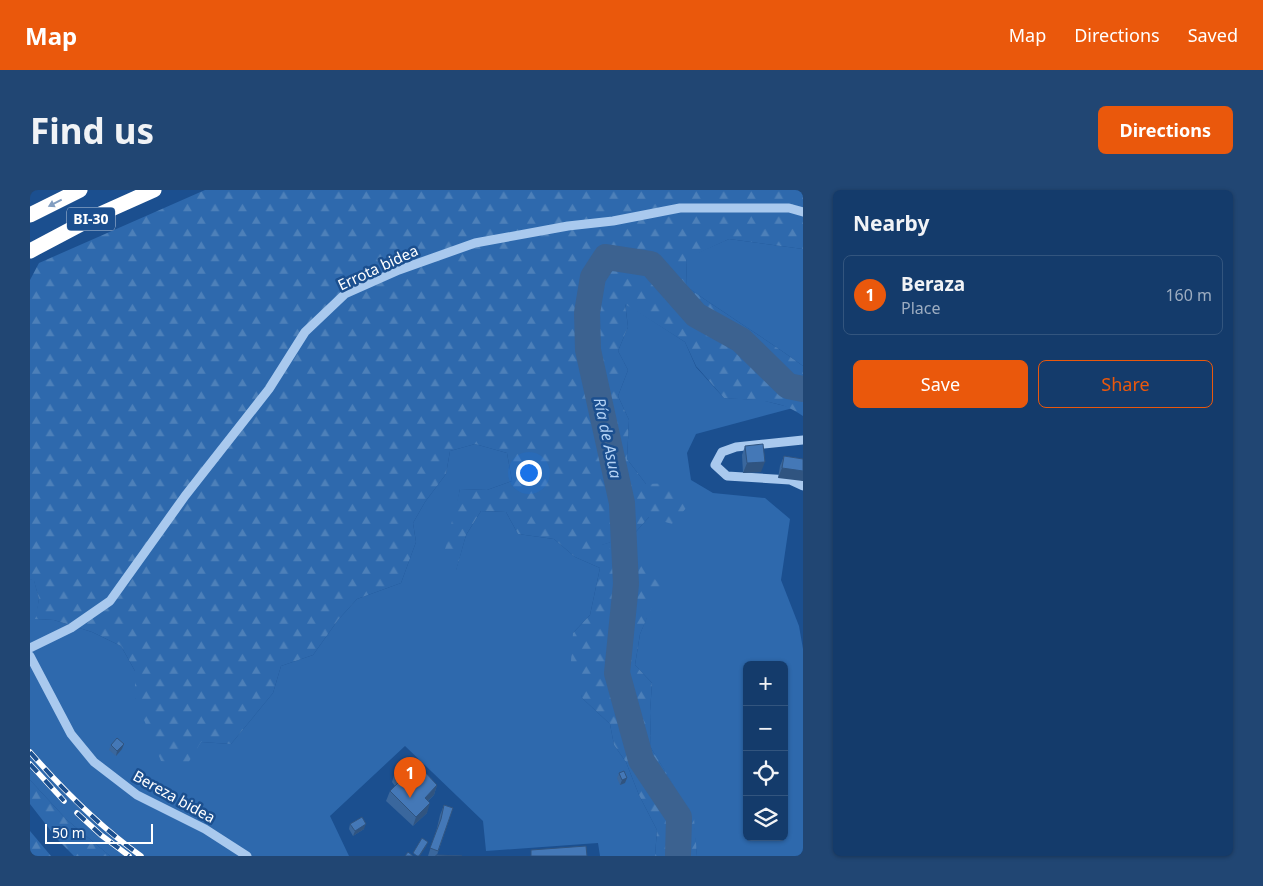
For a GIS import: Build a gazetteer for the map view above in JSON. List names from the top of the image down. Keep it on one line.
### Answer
{"streets":{"highway":["BI-30"],"street":["Errota bidea","Bereza bidea"]},"water":["Ría de Asua"],"scale_bar":"50 m","page":{"header":"Map","nav":["Map","Directions","Saved"],"buttons":["Directions",["Save","Share"]],"title":"Find us","heading":"Nearby","list":[{"mark":"1","name":"Beraza","note":"Place","value":"160 m"}],"map_buttons":["+","−"],"pins":"1","scale":"50 m"}}
